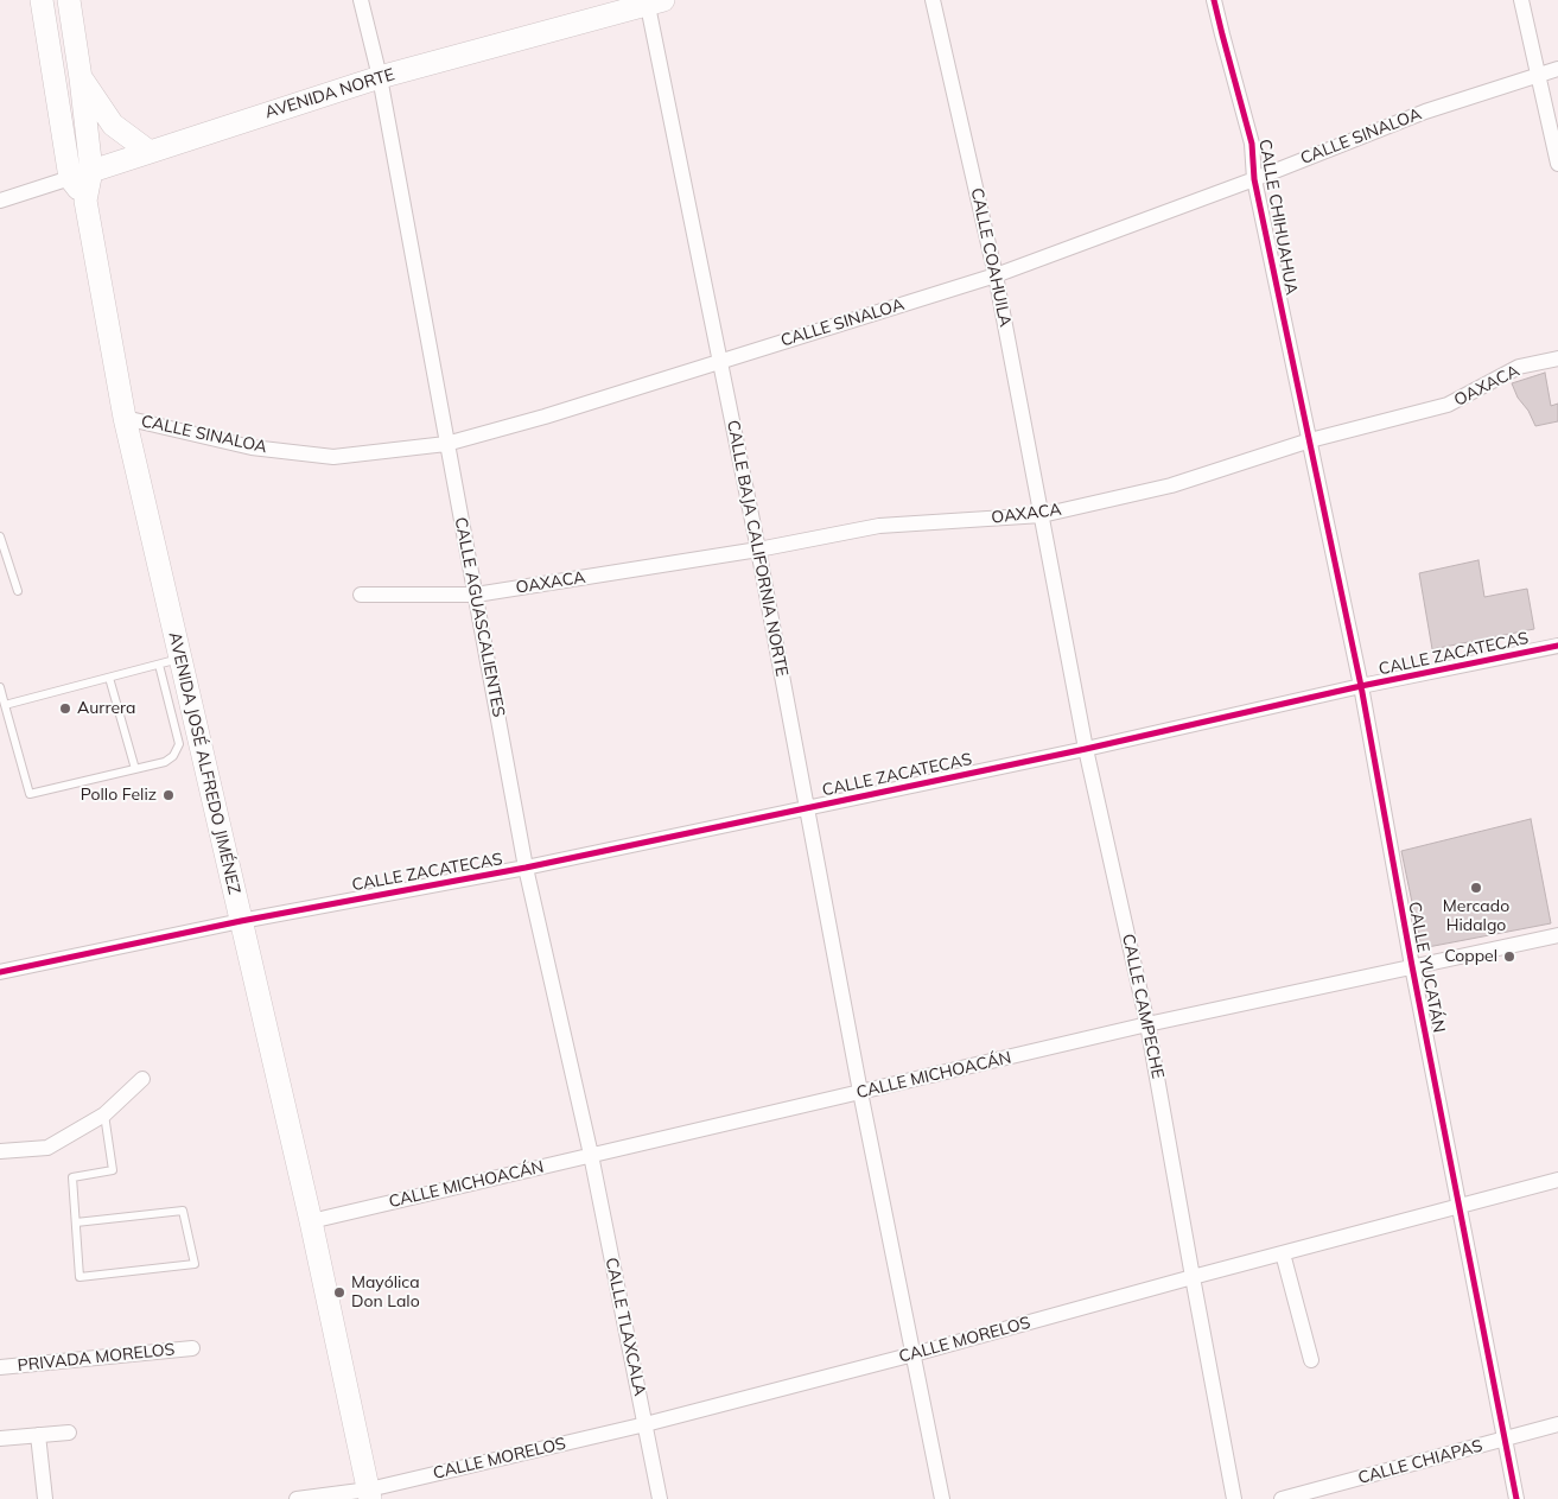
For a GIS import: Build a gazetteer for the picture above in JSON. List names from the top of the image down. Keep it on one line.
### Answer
{"streets":{"main road":["AVENIDA NORTE","AVENIDA JOSÉ ALFREDO JIMÉNEZ"],"street":["CALLE SINALOA","CALLE CHIHUAHUA","CALLE COAHUILA","OAXACA","CALLE BAJA CALIFORNIA NORTE","CALLE AGUASCALIENTES","CALLE ZACATECAS","CALLE YUCATÁN","CALLE CAMPECHE","CALLE MICHOACÁN","CALLE TLAXCALA","CALLE MORELOS","PRIVADA MORELOS","CALLE CHIAPAS"]},"crossings":[["AVENIDA NORTE","CALLE BAJA CALIFORNIA NORTE"],["AVENIDA NORTE","CALLE AGUASCALIENTES"],["AVENIDA NORTE","AVENIDA JOSÉ ALFREDO JIMÉNEZ"],["CALLE SINALOA","CALLE CHIHUAHUA"],["CALLE SINALOA","CALLE COAHUILA"],["CALLE SINALOA","CALLE BAJA CALIFORNIA NORTE"],["CALLE SINALOA","CALLE AGUASCALIENTES"],["CALLE SINALOA","AVENIDA JOSÉ ALFREDO JIMÉNEZ"],["CALLE CHIHUAHUA","OAXACA"],["CALLE CHIHUAHUA","CALLE YUCATÁN"],["CALLE COAHUILA","OAXACA"],["CALLE COAHUILA","CALLE CAMPECHE"],["OAXACA","CALLE BAJA CALIFORNIA NORTE"],["OAXACA","CALLE AGUASCALIENTES"],["OAXACA","CALLE YUCATÁN"],["OAXACA","CALLE CAMPECHE"],["CALLE BAJA CALIFORNIA NORTE","CALLE ZACATECAS"],["CALLE BAJA CALIFORNIA NORTE","CALLE MICHOACÁN"],["CALLE BAJA CALIFORNIA NORTE","CALLE MORELOS"],["CALLE AGUASCALIENTES","CALLE ZACATECAS"],["CALLE AGUASCALIENTES","CALLE MICHOACÁN"],["CALLE AGUASCALIENTES","CALLE TLAXCALA"],["CALLE ZACATECAS","AVENIDA JOSÉ ALFREDO JIMÉNEZ"],["CALLE ZACATECAS","CALLE YUCATÁN"],["CALLE ZACATECAS","CALLE CAMPECHE"],["AVENIDA JOSÉ ALFREDO JIMÉNEZ","CALLE MICHOACÁN"],["AVENIDA JOSÉ ALFREDO JIMÉNEZ","CALLE MORELOS"],["CALLE YUCATÁN","CALLE MICHOACÁN"],["CALLE YUCATÁN","CALLE MORELOS"],["CALLE YUCATÁN","CALLE CHIAPAS"],["CALLE CAMPECHE","CALLE MICHOACÁN"],["CALLE CAMPECHE","CALLE MORELOS"],["CALLE MICHOACÁN","CALLE TLAXCALA"],["CALLE TLAXCALA","CALLE MORELOS"]],"places":["Aurrera","Pollo Feliz","Mercado Hidalgo","Coppel","Mayólica Don Lalo"]}
